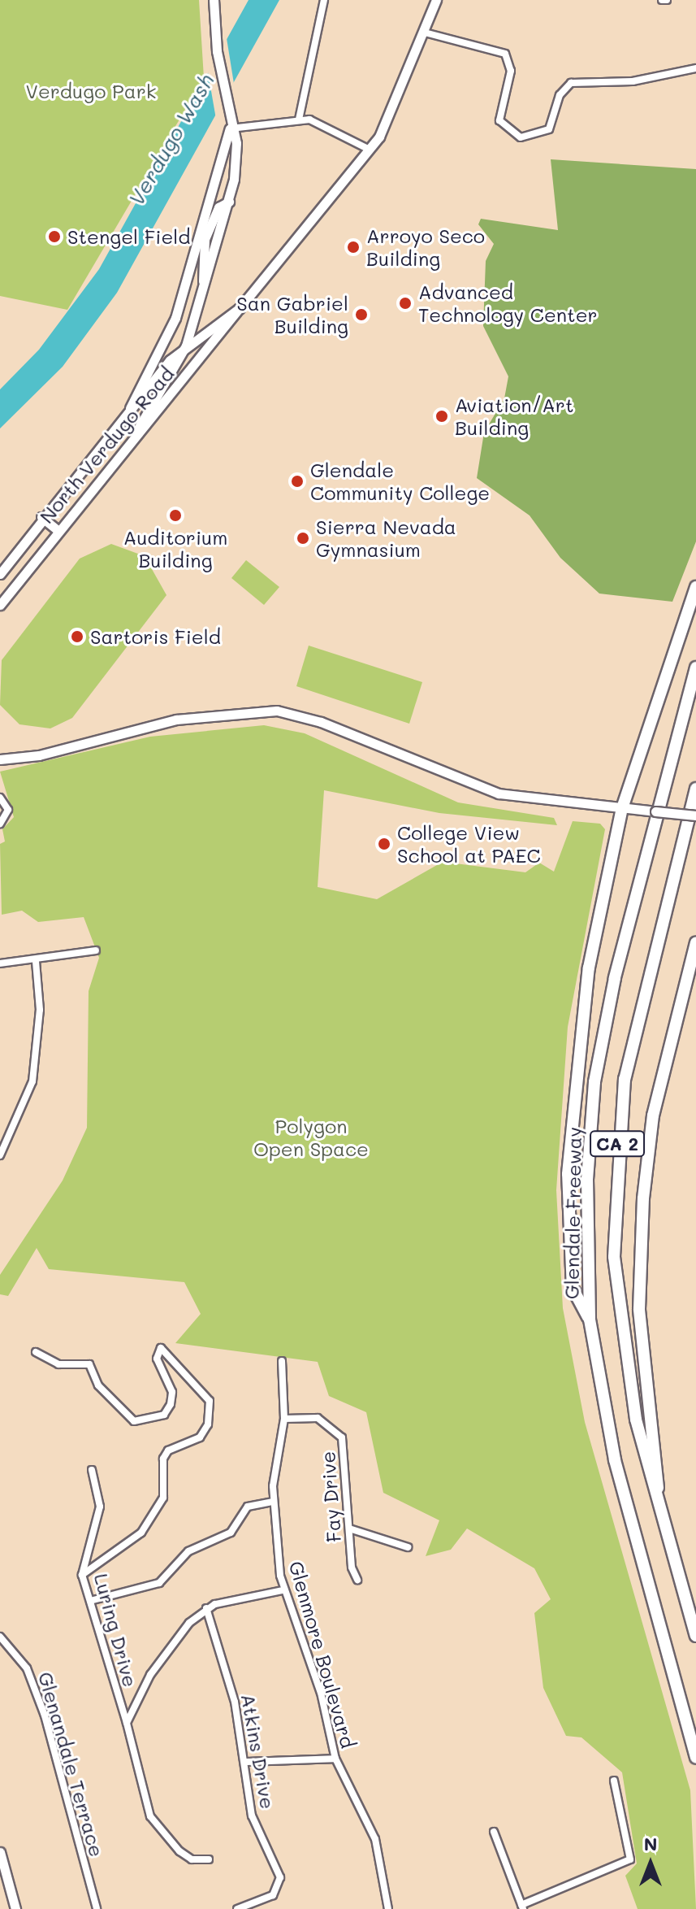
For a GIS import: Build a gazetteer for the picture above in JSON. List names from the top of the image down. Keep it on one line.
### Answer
{"streets":{"highway":["CA 2","Glendale Freeway"],"main road":["North Verdugo Road"],"street":["Fay Drive","Luring Drive","Glenmore Boulevard","Atkins Drive","Glenandale Terrace"]},"crossings":[["Fay Drive","Glenmore Boulevard"]],"water":["Verdugo Wash"],"parks":["Verdugo Park","Polygon Open Space"],"places":["Stengel Field","Arroyo Seco Building","Advanced Technology Center","San Gabriel Building","Aviation/Art Building","Glendale Community College","Auditorium Building","Sierra Nevada Gymnasium","Sartoris Field","College View School at PAEC"],"north":"top"}
